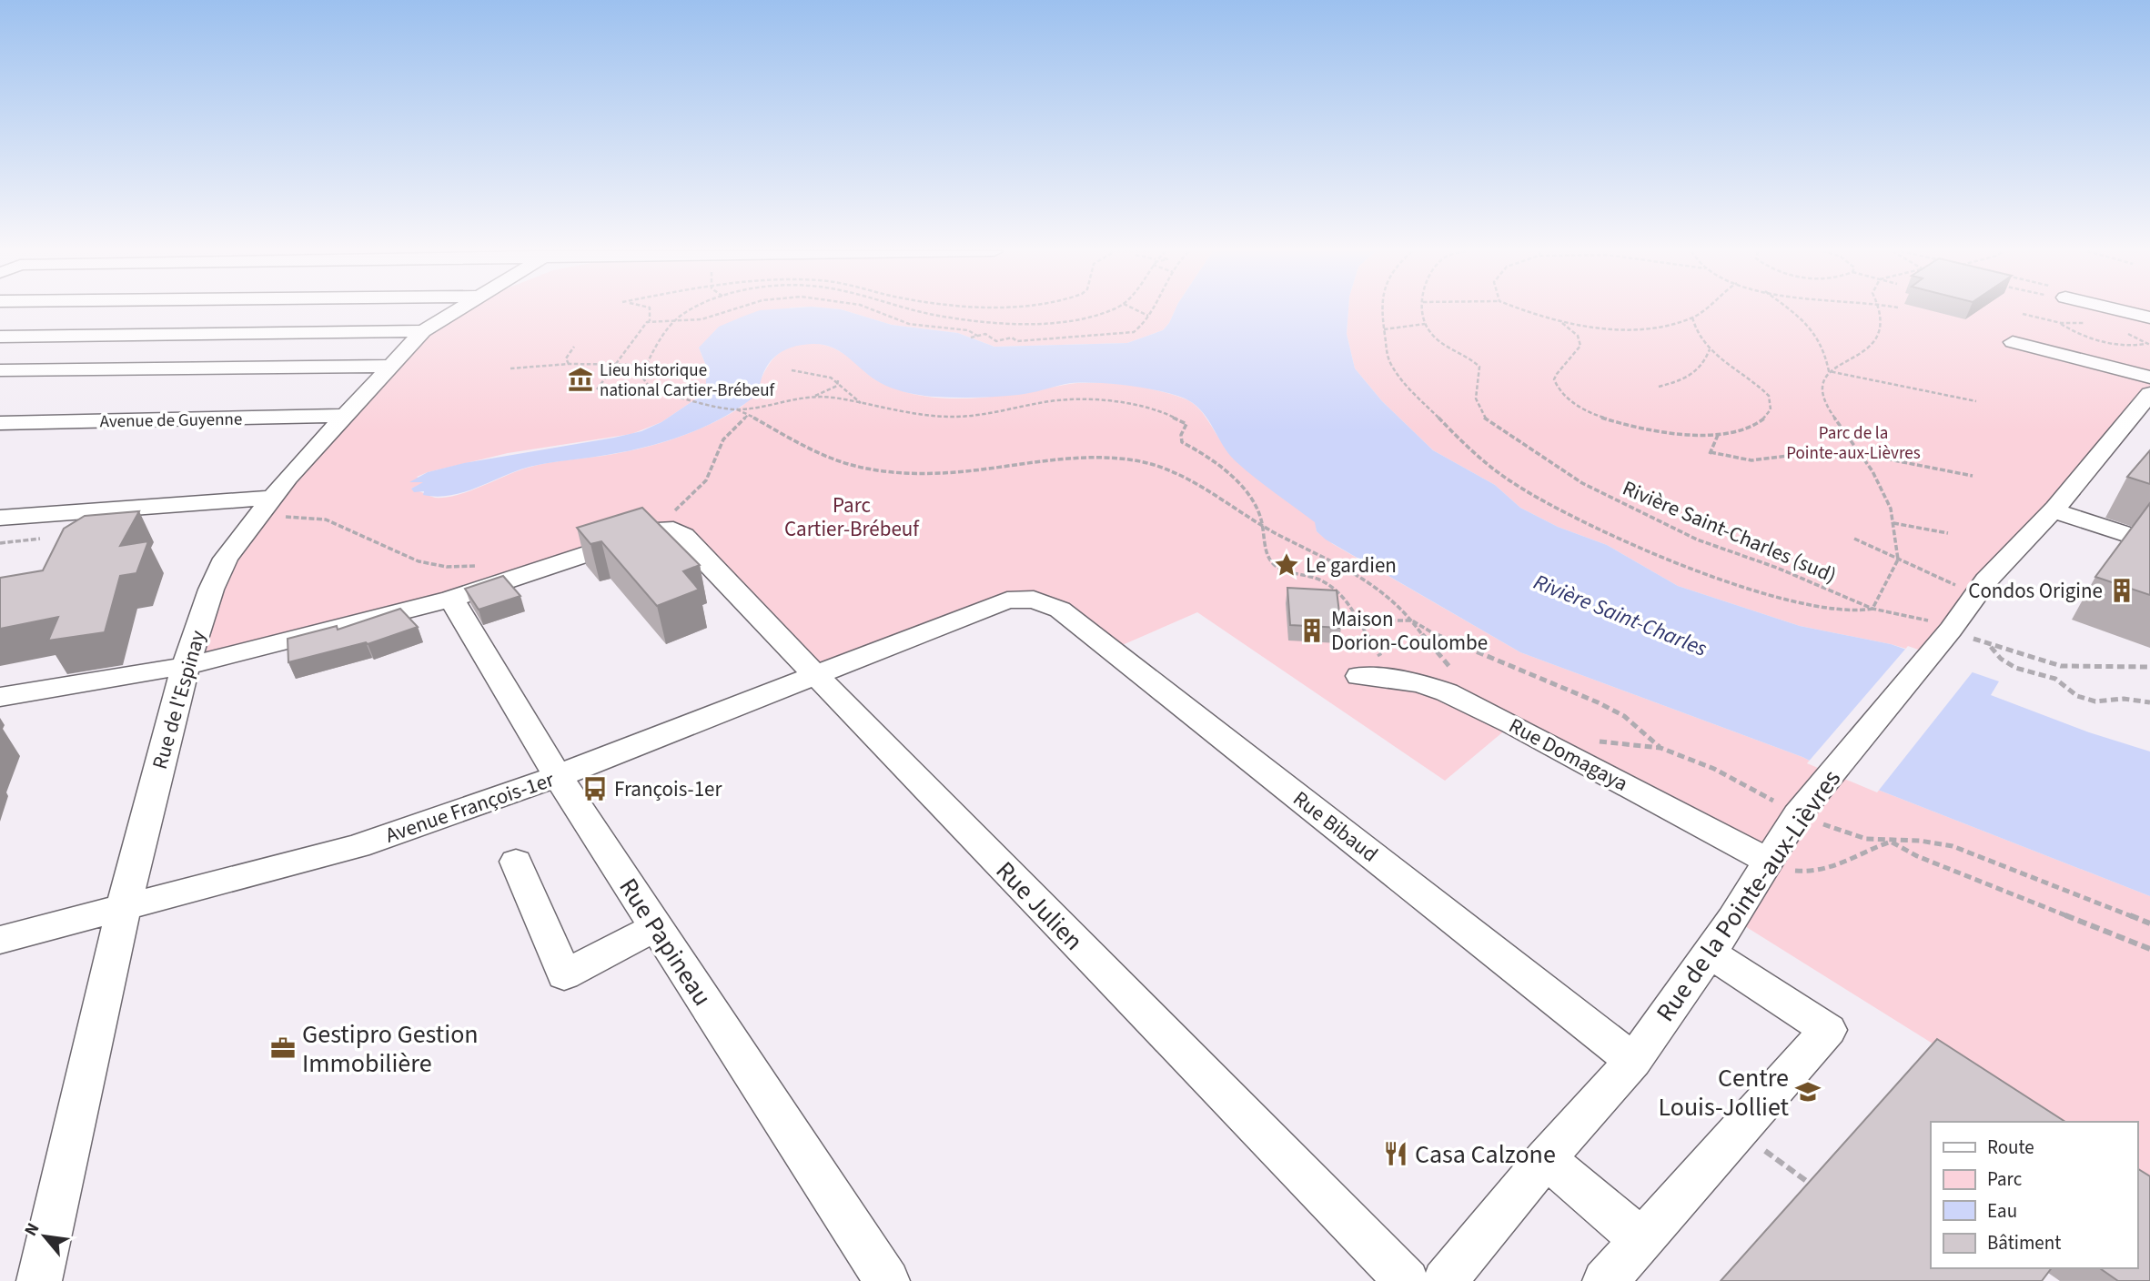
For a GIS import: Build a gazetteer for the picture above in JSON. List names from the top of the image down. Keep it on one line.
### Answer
{"streets":{"street":["Avenue de Guyenne","Rue de l'Espinay","Rue Domagaya","Avenue François-1er","Rue Bibaud","Rue de la Pointe-aux-Lièvres","Rue Julien","Rue Papineau"],"path":["Rivière Saint-Charles (sud)"]},"crossings":[["Avenue de Guyenne","Rue de l'Espinay"],["Rivière Saint-Charles (sud)","Rue de la Pointe-aux-Lièvres"],["Rue de l'Espinay","Avenue François-1er"],["Rue Domagaya","Rue de la Pointe-aux-Lièvres"],["Avenue François-1er","Rue Bibaud"],["Avenue François-1er","Rue Julien"],["Avenue François-1er","Rue Papineau"],["Rue Bibaud","Rue de la Pointe-aux-Lièvres"]],"water":["Rivière Saint-Charles"],"parks":["Parc de la Pointe-aux-Lièvres","Parc Cartier-Brébeuf"],"places":{"museum":["Lieu historique national Cartier-Brébeuf"],"place":["Le gardien"],"building":["Condos Origine","Maison Dorion-Coulombe"],"bus stop":["François-1er"],"office":["Gestipro Gestion Immobilière"],"school or university":["Centre Louis-Jolliet"],"restaurant":["Casa Calzone"]},"legend":["Route","Parc","Eau","Bâtiment"],"north":"top left"}
